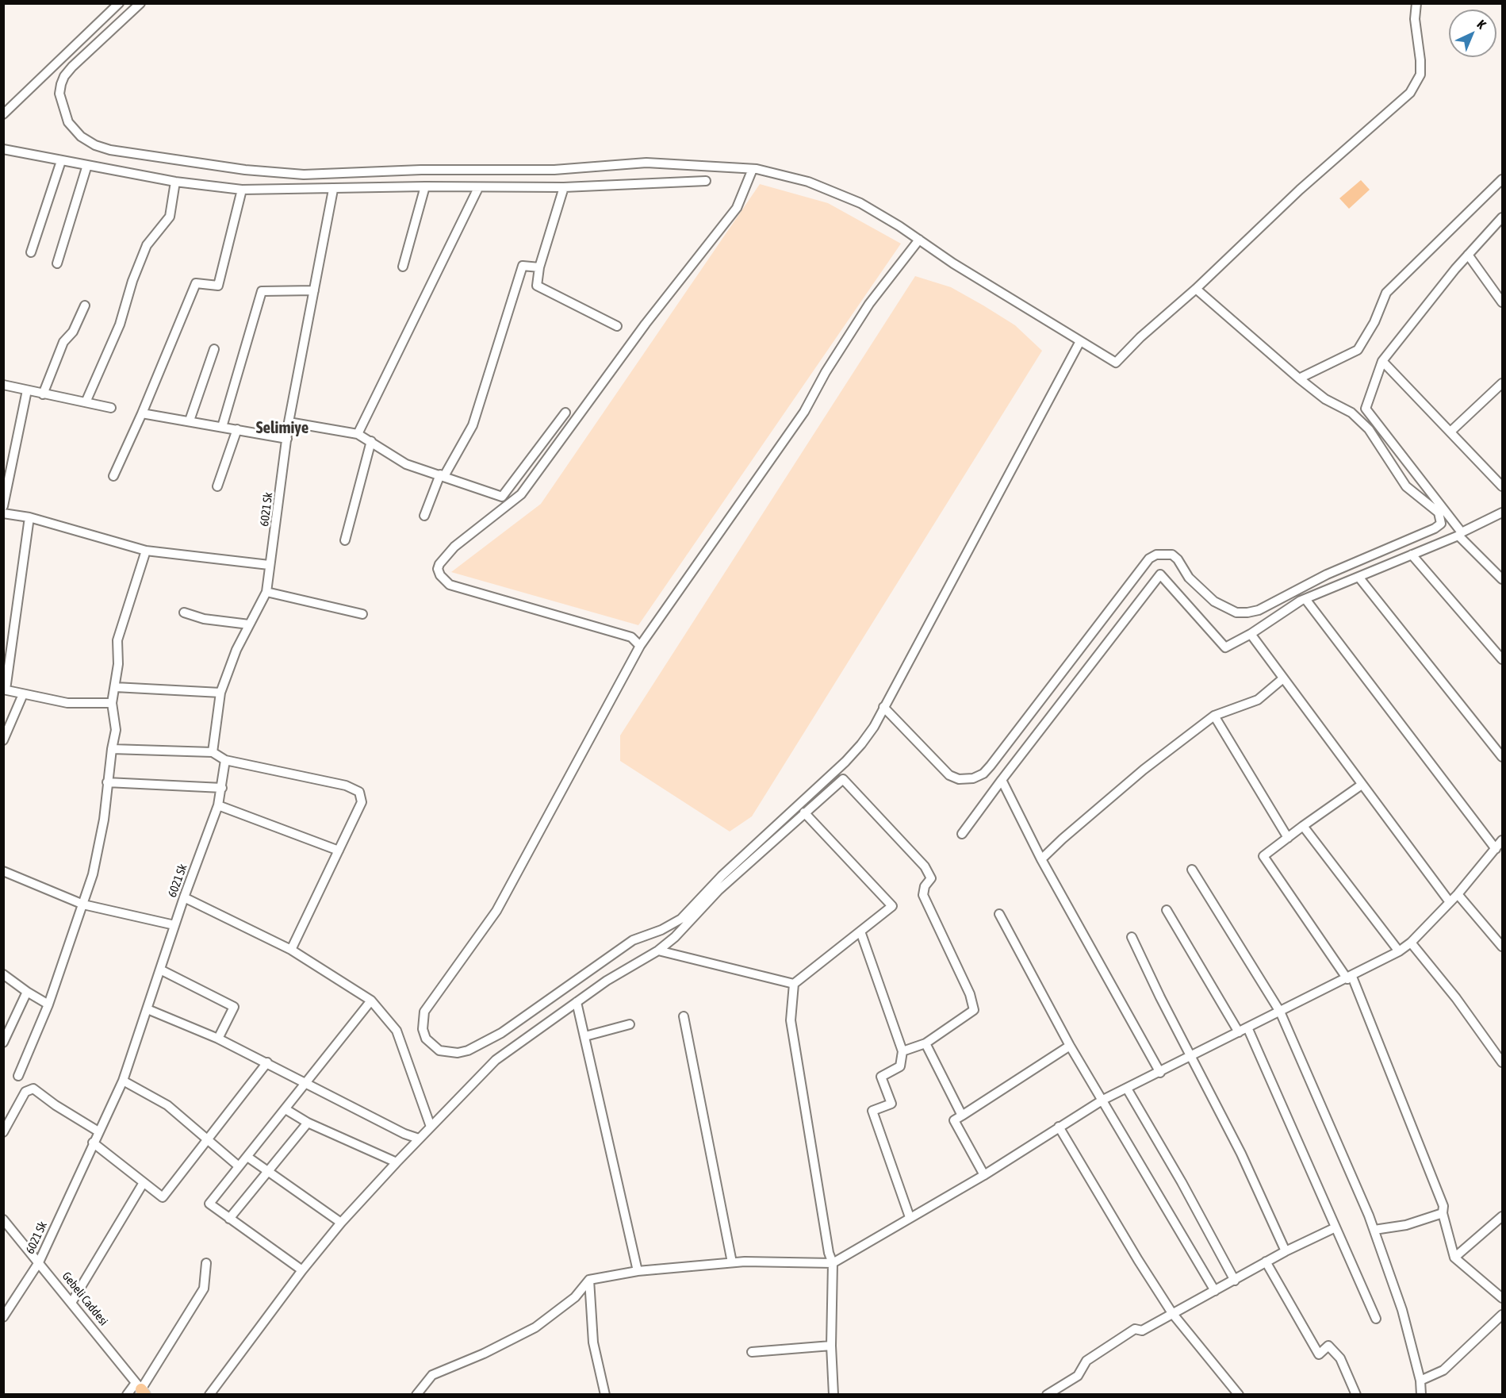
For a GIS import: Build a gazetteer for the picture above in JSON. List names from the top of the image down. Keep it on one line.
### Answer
{"streets":{"street":["6021 Sk","Gebeli Caddesi"]},"crossings":[["6021 Sk","Gebeli Caddesi"]],"districts":["Selimiye"],"north":"top right"}
